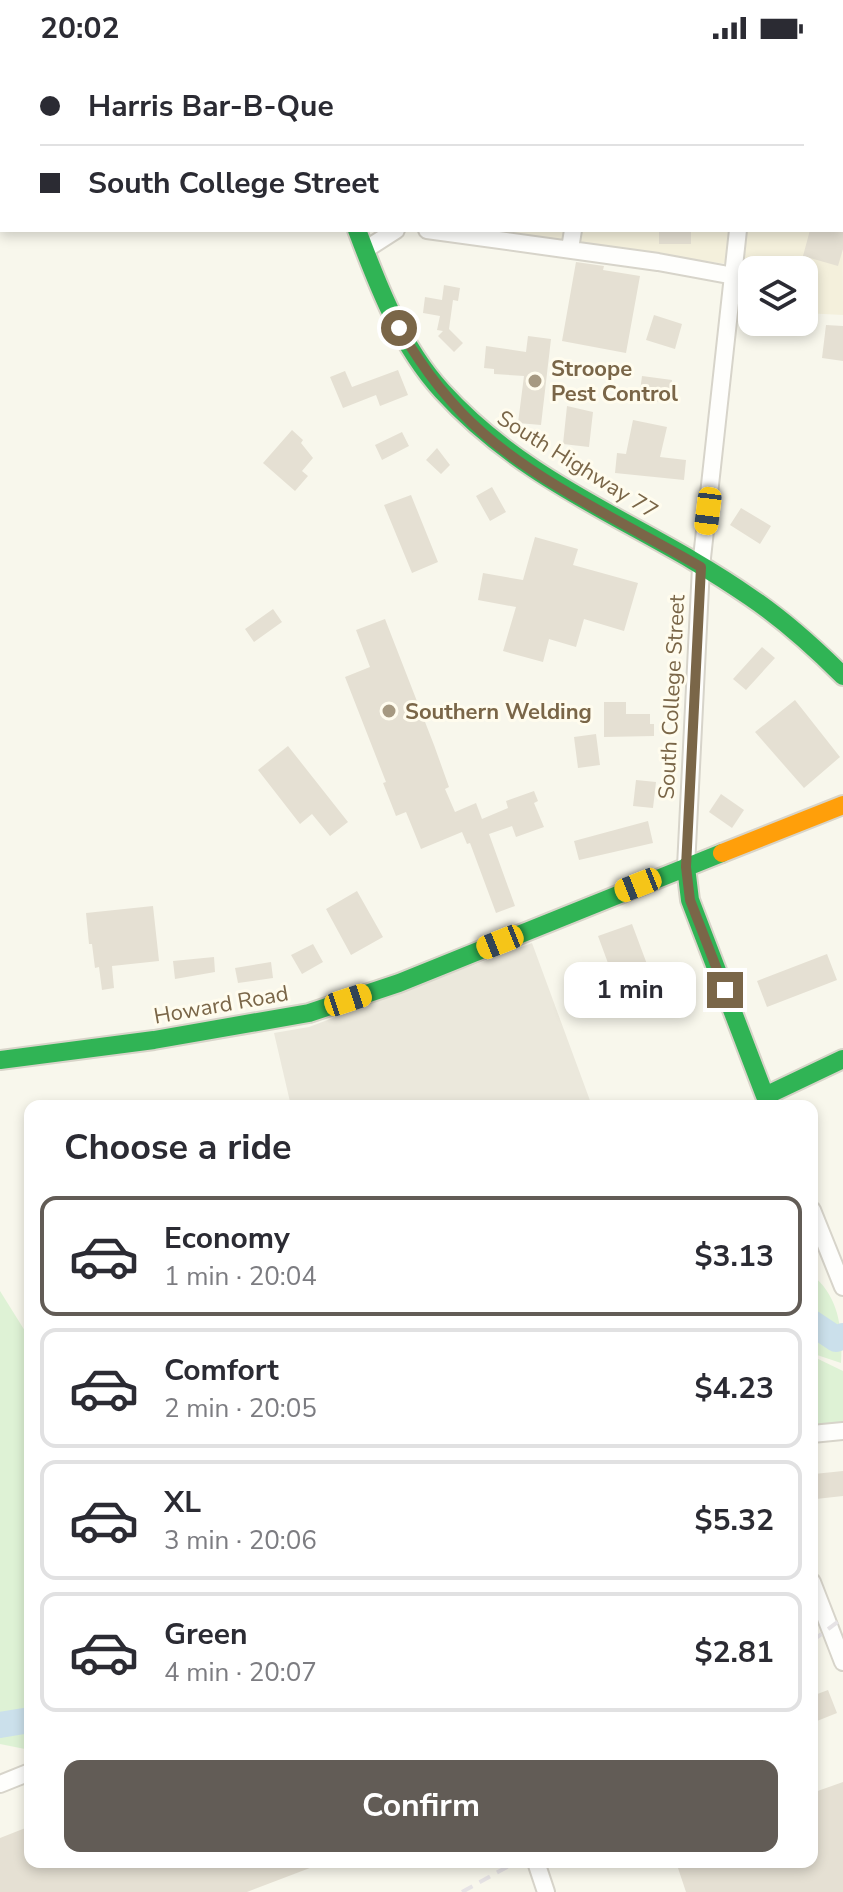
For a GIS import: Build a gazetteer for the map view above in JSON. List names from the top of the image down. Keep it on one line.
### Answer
{"streets":{"main road":["South Highway 77","South College Street","Howard Road"]},"crossings":[["South Highway 77","South College Street"],["South College Street","Howard Road"]],"places":["Stroope Pest Control","Southern Welding"],"page":{"status":"20:02","banner":["Harris Bar-B-Que","South College Street"],"bubble":"1 min","heading":"Choose a ride","list":[{"name":"Economy","note":"1 min · 20:04","value":"$3.13"},{"name":"Comfort","note":"2 min · 20:05","value":"$4.23"},{"name":"XL","note":"3 min · 20:06","value":"$5.32"},{"name":"Green","note":"4 min · 20:07","value":"$2.81"}],"buttons":"Confirm"}}
